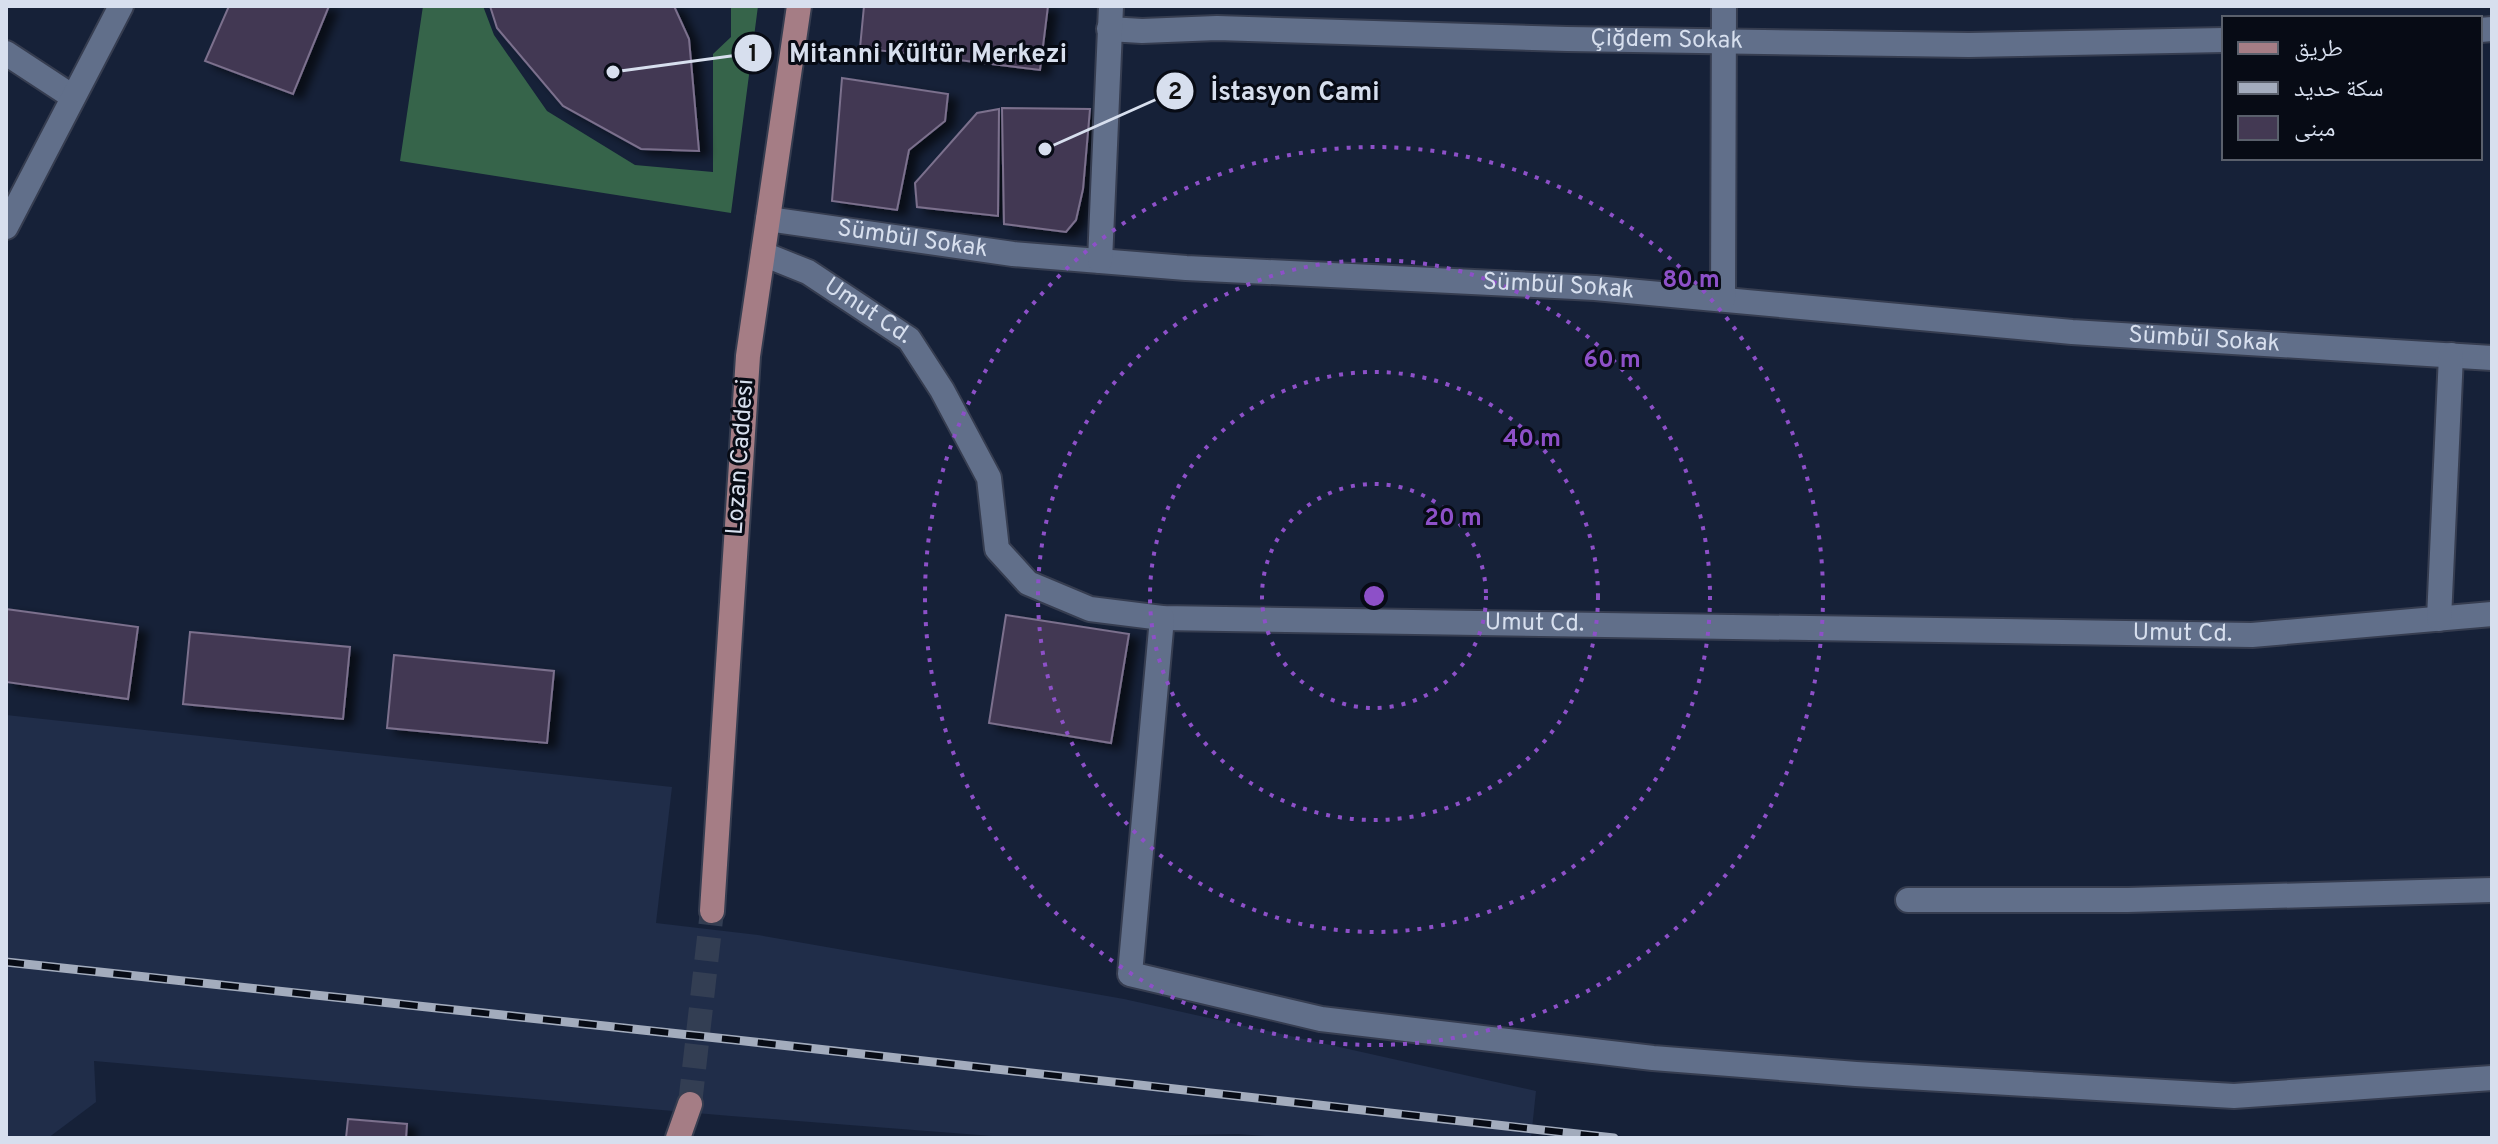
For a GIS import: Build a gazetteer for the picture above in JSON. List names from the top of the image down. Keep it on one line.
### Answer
{"streets":{"main road":["Lozan Caddesi"],"street":["Çiğdem Sokak","Sümbül Sokak","Umut Cd."]},"crossings":[["Sümbül Sokak","Lozan Caddesi"],["Umut Cd.","Lozan Caddesi"]],"places":["Mitanni Kültür Merkezi","İstasyon Cami"],"legend":["طريق","سكة حديد","مبنى"],"rings":["80 m","60 m","40 m","20 m"]}
